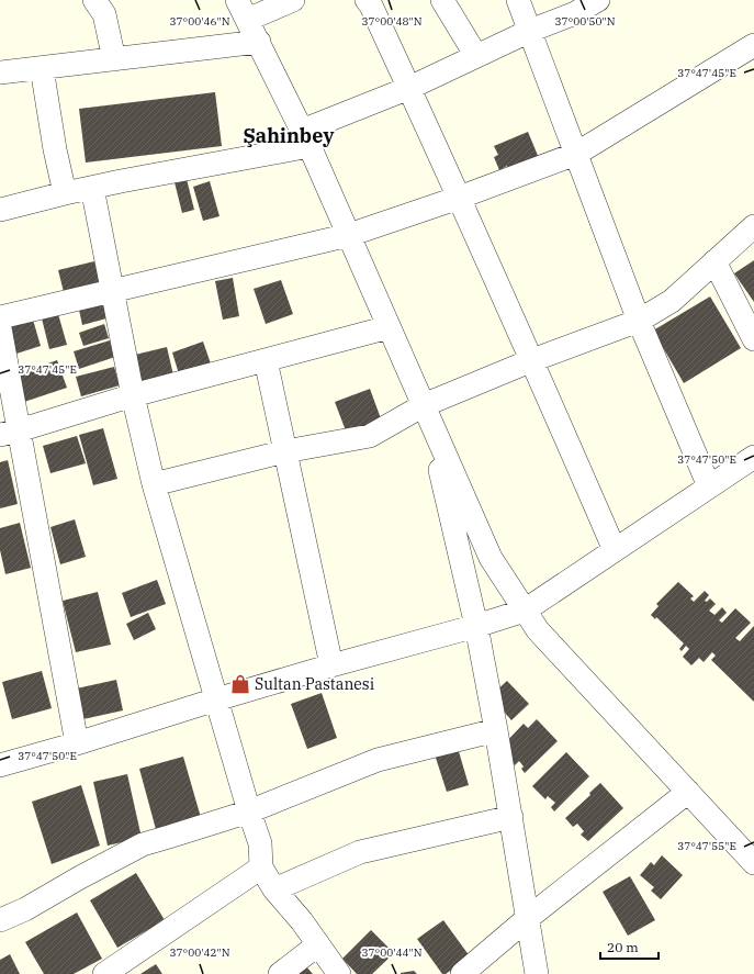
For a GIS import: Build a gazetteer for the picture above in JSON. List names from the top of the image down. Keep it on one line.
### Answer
{"districts":["Şahinbey"],"places":{"shop":["Sultan Pastanesi"]},"scale_bar":"20 m","coordinates":["37°00'46\"N","37°00'48\"N","37°00'50\"N","37°47'45\"E","37°47'50\"E","37°47'55\"E","37°00'42\"N","37°00'44\"N"]}
